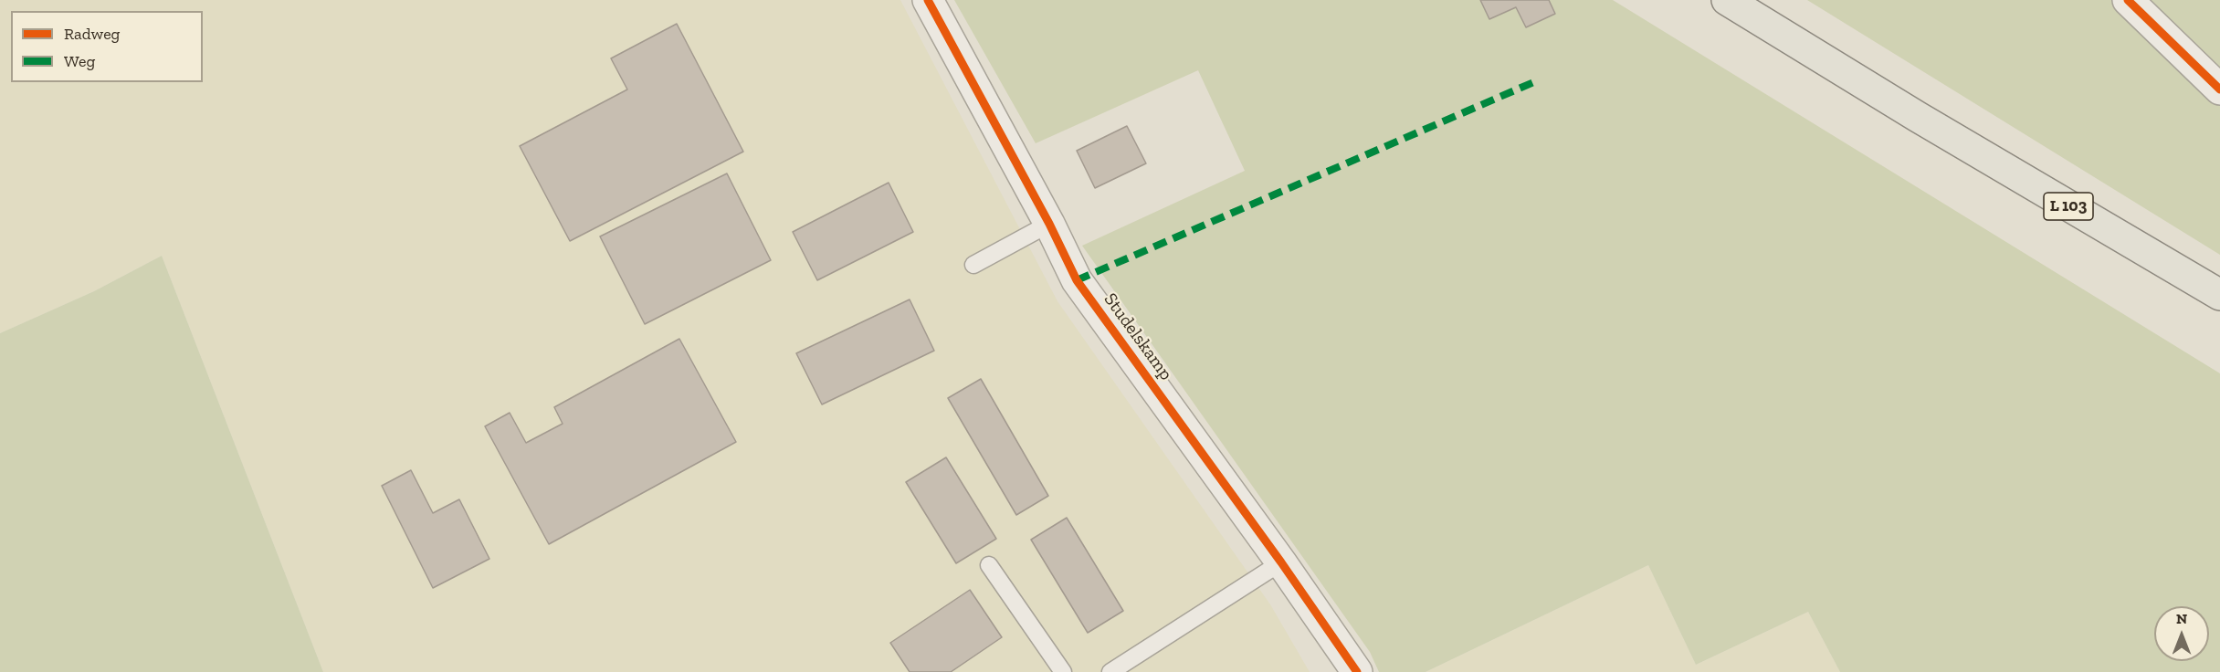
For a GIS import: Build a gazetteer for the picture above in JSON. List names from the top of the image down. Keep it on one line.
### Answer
{"streets":{"main road":["L 103"],"street":["Studelskamp"]},"legend":["Radweg","Weg"],"north":"top"}
